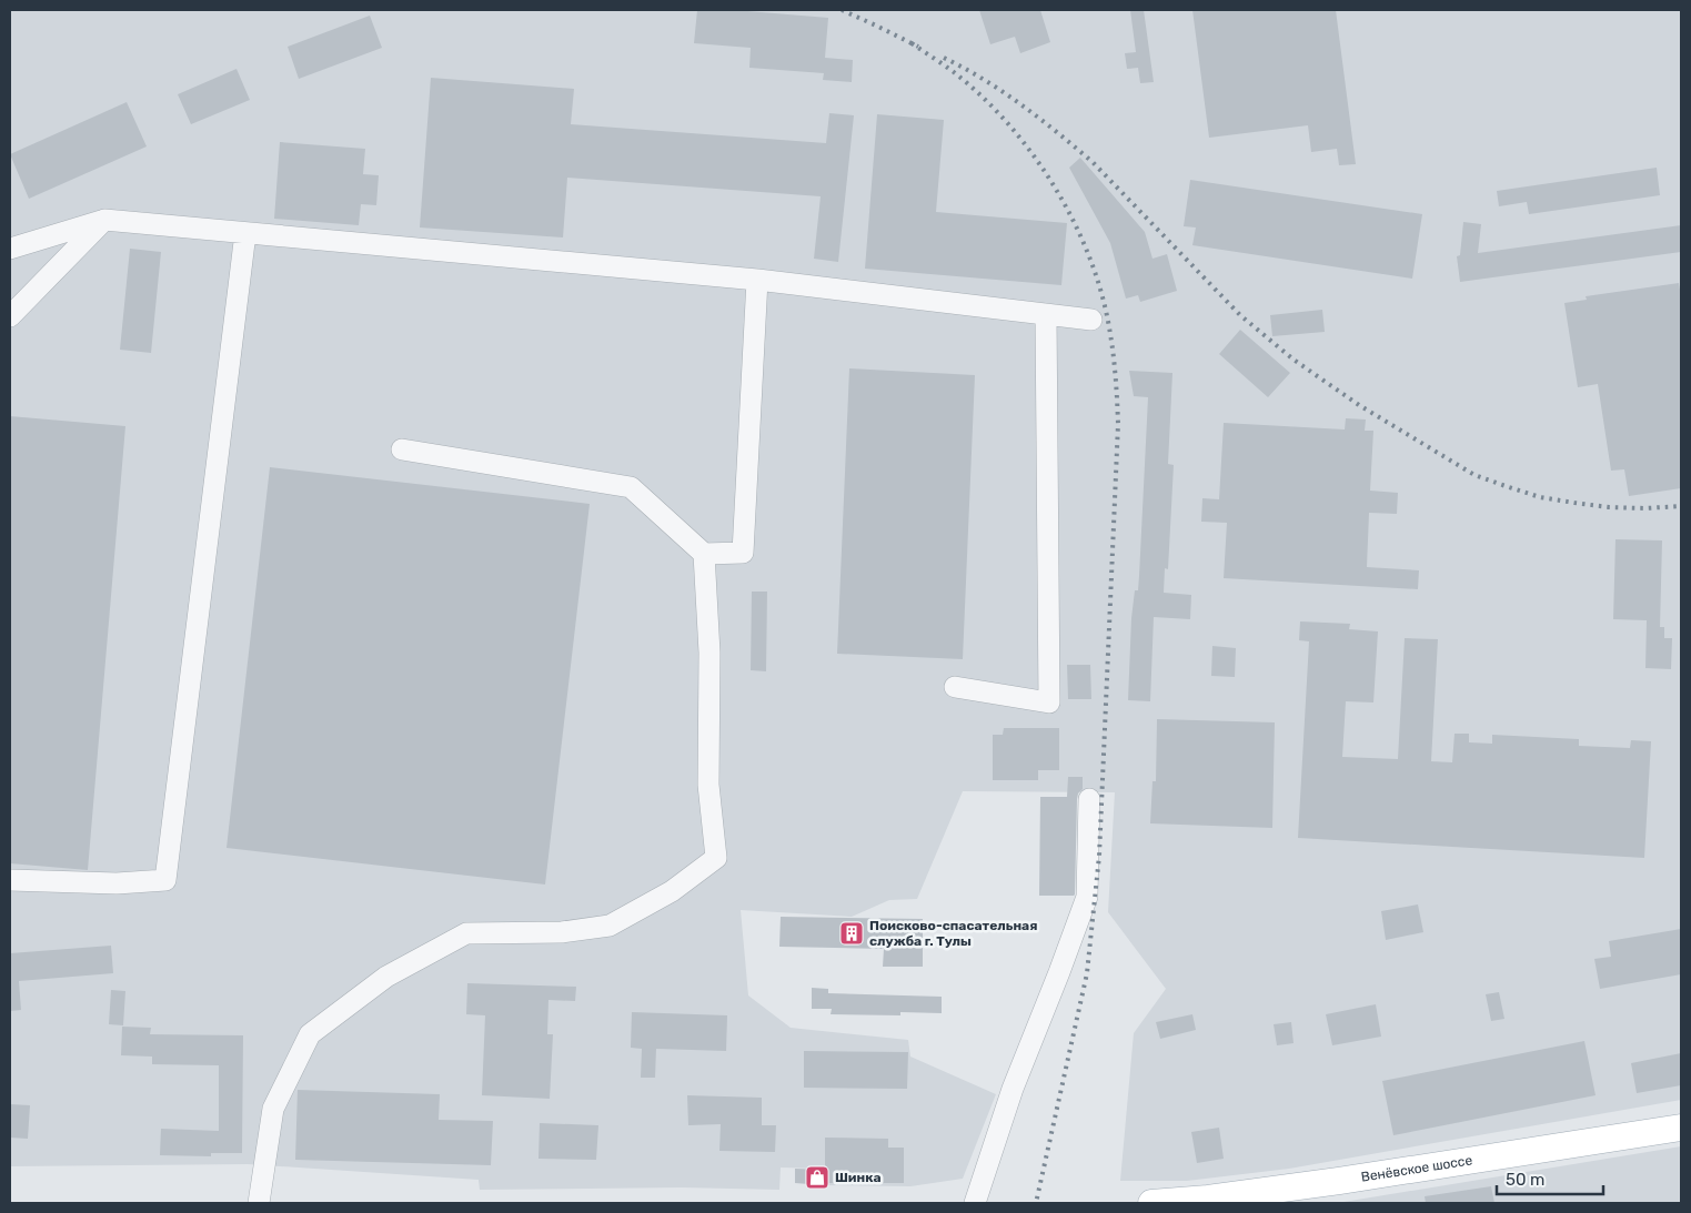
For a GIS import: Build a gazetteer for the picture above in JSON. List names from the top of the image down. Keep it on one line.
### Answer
{"streets":{"main road":["Венёвское шоссе"]},"places":{"building":["Поисково-спасательная служба г. Тулы"],"shop":["Шинка"]},"scale_bar":"50 m"}
